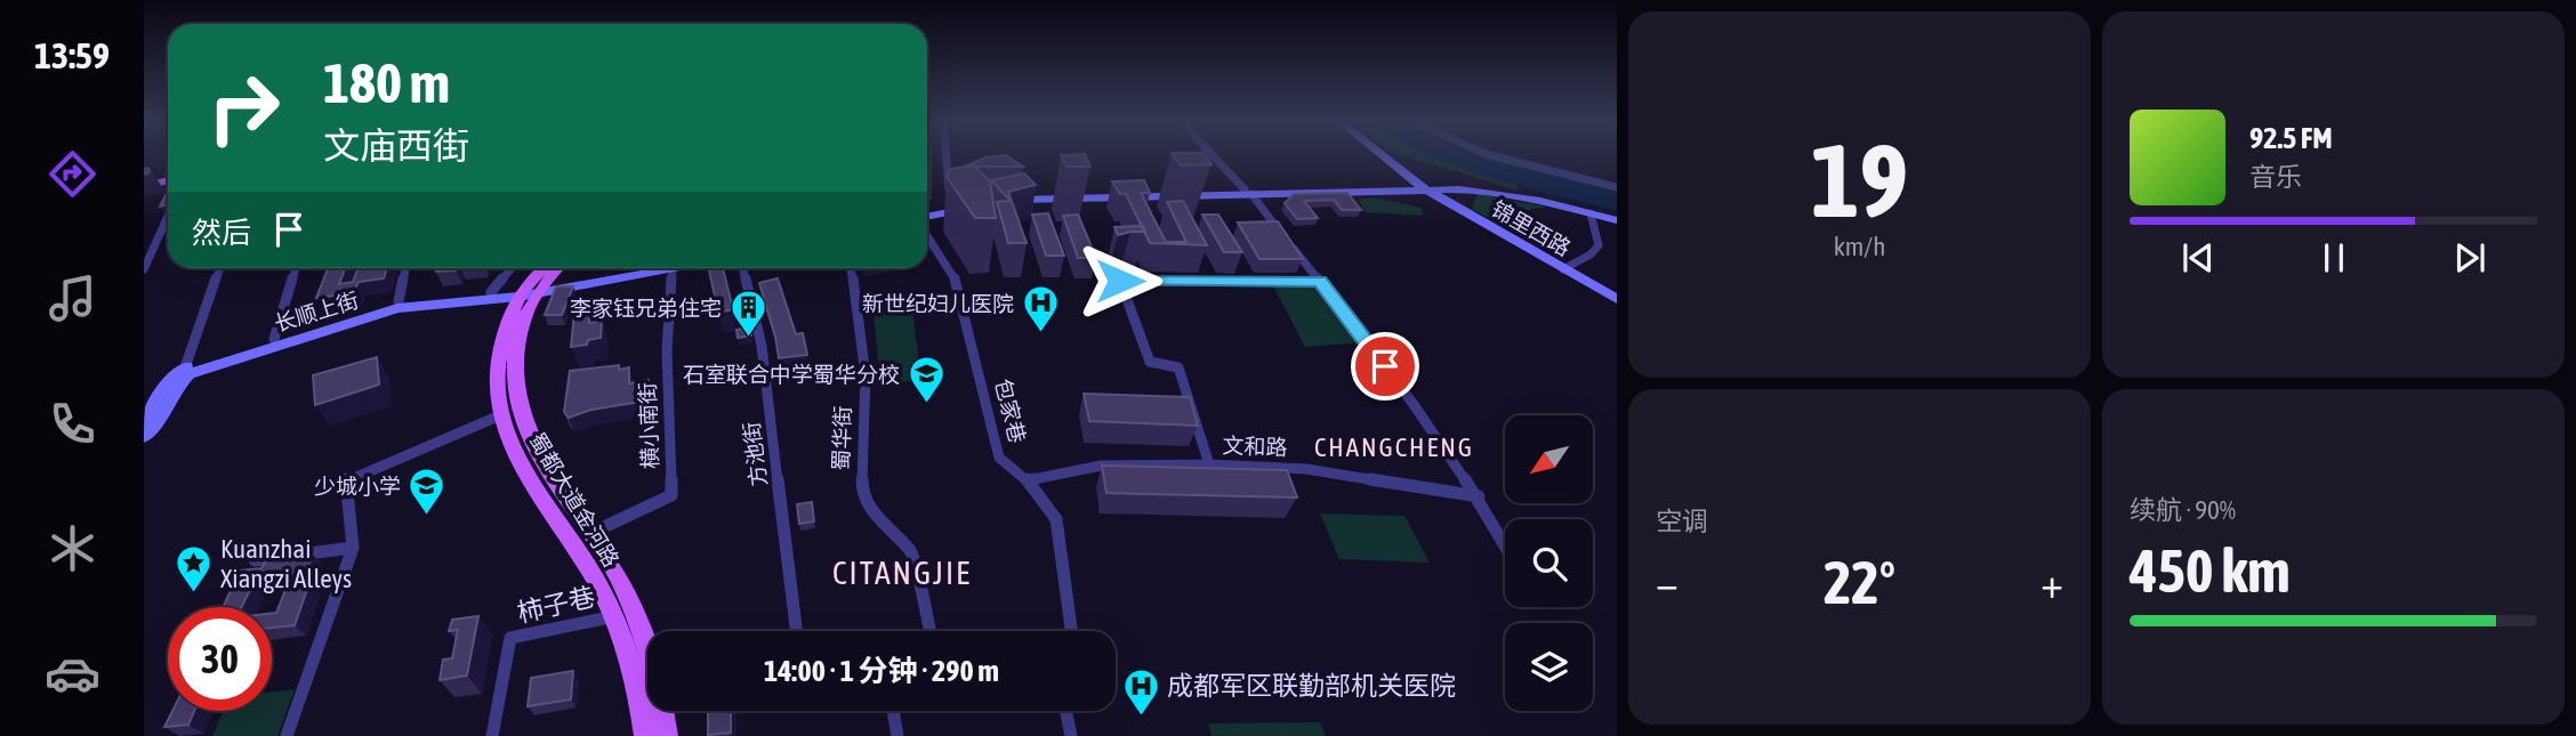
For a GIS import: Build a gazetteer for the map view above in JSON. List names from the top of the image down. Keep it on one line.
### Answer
{"streets":{"main road":["锦里西路","长顺上街","蜀都大道金河路"],"street":["包家巷","横小南街","蜀华街","文和路","方池街","柿子巷"]},"crossings":[["长顺上街","蜀都大道金河路"],["包家巷","文和路"],["横小南街","蜀都大道金河路"],["蜀都大道金河路","柿子巷"]],"districts":["CHANGCHENG","CITANGJIE"],"places":{"hospital":["新世纪妇儿医院","成都军区联勤部机关医院"],"building":["李家钰兄弟住宅"],"school or university":["石室联合中学蜀华分校","少城小学"],"place":["Kuanzhai Xiangzi Alleys"]},"north":"bottom left","page":{"tabs":"13:59","tile":[["19","km/h"],"空调",["续航 · 90%","450 km"]],"turn":["180 m","文庙西街"],"song":["92.5 FM","音乐"],"then":"然后","heat":["−","22°","+"],"limit":"30","trip":"14:00 · 1 分钟 · 290 m"}}
